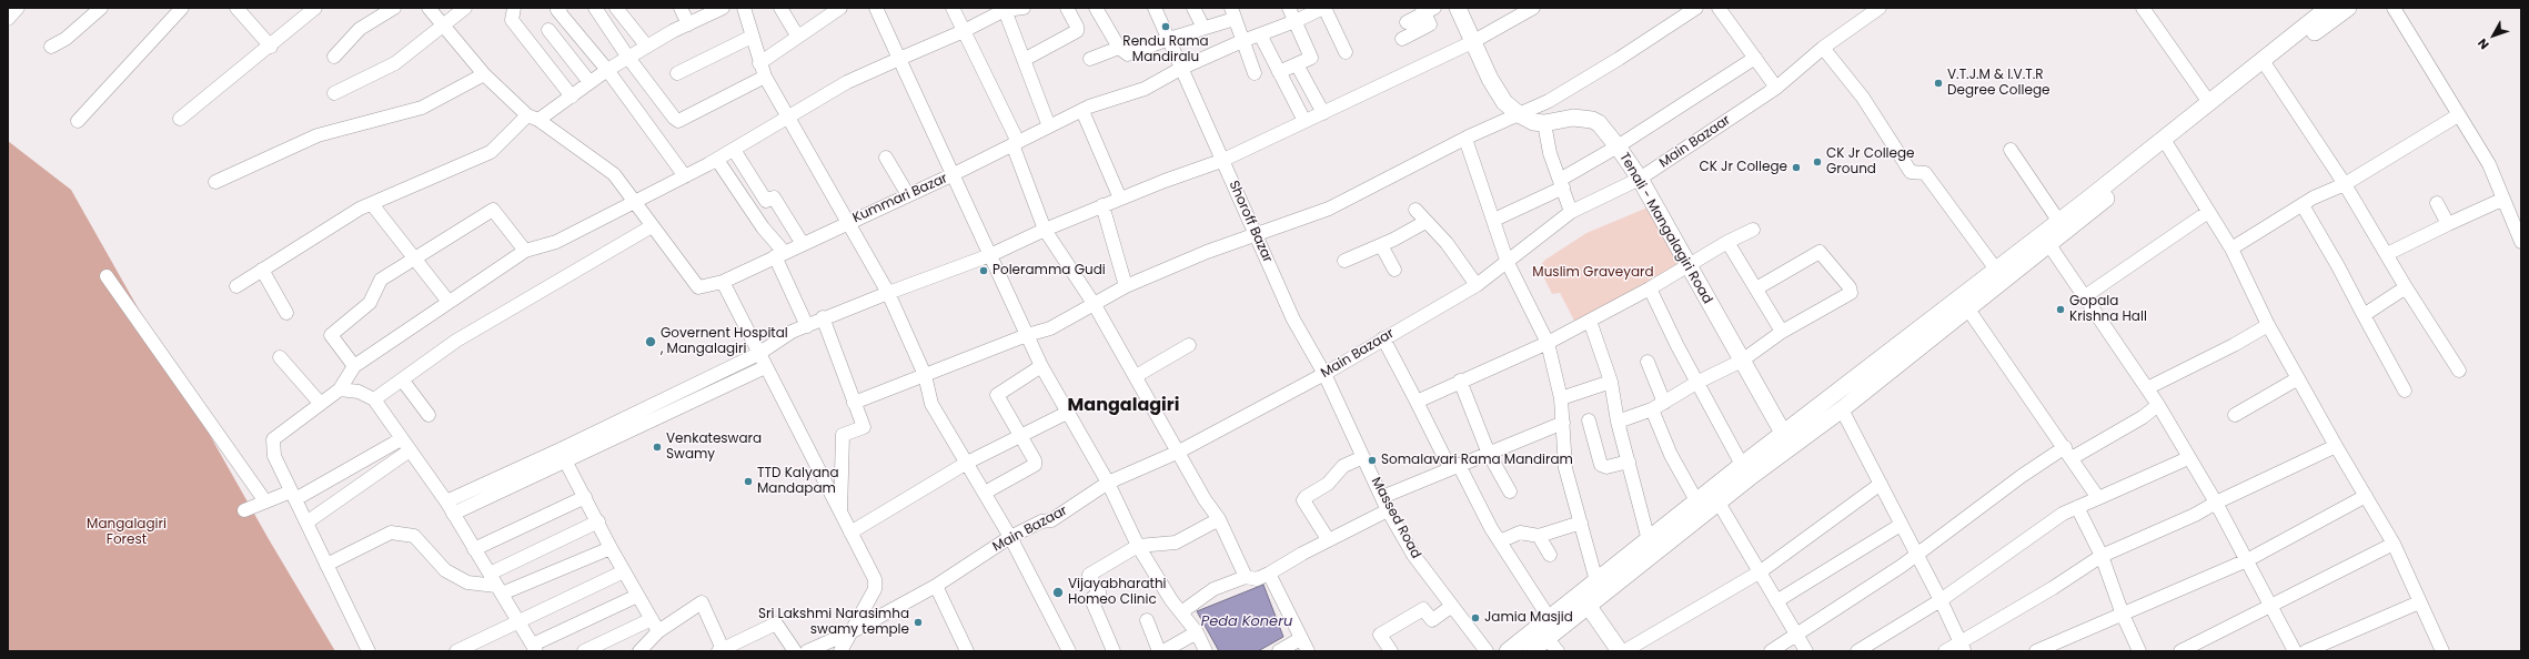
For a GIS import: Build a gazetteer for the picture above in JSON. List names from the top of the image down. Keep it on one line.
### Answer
{"streets":{"main road":["Tenali - Mangalagiri Road"],"street":["Main Bazaar","Kummari Bazar","Shoroff Bazar","Massed Road"]},"crossings":[["Main Bazaar","Shoroff Bazar"],["Main Bazaar","Tenali - Mangalagiri Road"],["Main Bazaar","Massed Road"],["Kummari Bazar","Shoroff Bazar"],["Shoroff Bazar","Massed Road"]],"districts":["Mangalagiri"],"water":["Peda Koneru"],"parks":["Muslim Graveyard","Mangalagiri Forest"],"places":["Rendu Rama Mandiralu","V.T.J.M & I.V.T.R Degree College","CK Jr College Ground","CK Jr College","Poleramma Gudi","Gopala Krishna Hall","Governent Hospital , Mangalagiri","Venkateswara Swamy","Somalavari Rama Mandiram","TTD Kalyana Mandapam","Vijayabharathi Homeo Clinic","Jamia Masjid","Sri Lakshmi Narasimha swamy temple"],"north":"bottom left"}
